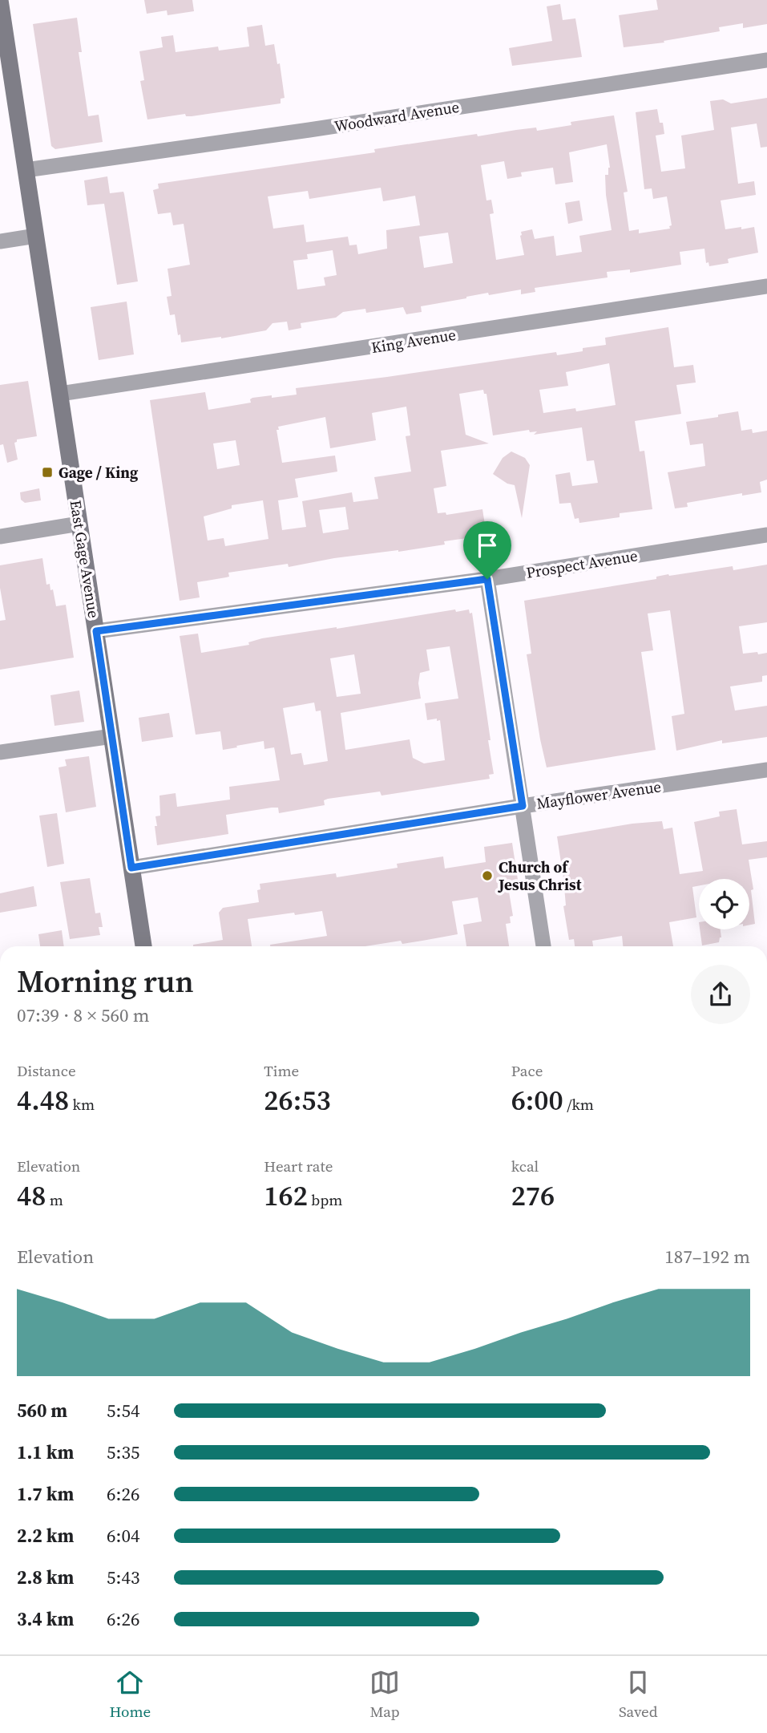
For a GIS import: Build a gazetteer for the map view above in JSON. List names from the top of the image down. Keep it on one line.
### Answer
{"streets":{"main road":["East Gage Avenue"],"street":["Woodward Avenue","King Avenue","Prospect Avenue","Mayflower Avenue"]},"crossings":[["Woodward Avenue","East Gage Avenue"],["King Avenue","East Gage Avenue"],["East Gage Avenue","Prospect Avenue"],["East Gage Avenue","Mayflower Avenue"]],"places":{"transit":["Gage / King"],"other":["Church of Jesus Christ"]},"page":{"heading":["Morning run","07:39 · 8 × 560 m"],"stats":[["Distance","4.48 km"],["Time","26:53"],["Pace","6:00 /km"],["Elevation","48 m"],["Heart rate","162 bpm"],["kcal","276"]],"chart":["Elevation","187–192 m"],"list":[{"name":"560 m","note":"5:54"},{"name":"1.1 km","note":"5:35"},{"name":"1.7 km","note":"6:26"},{"name":"2.2 km","note":"6:04"},{"name":"2.8 km","note":"5:43"},{"name":"3.4 km","note":"6:26"}],"tabs":["Home","Map","Saved"]}}
